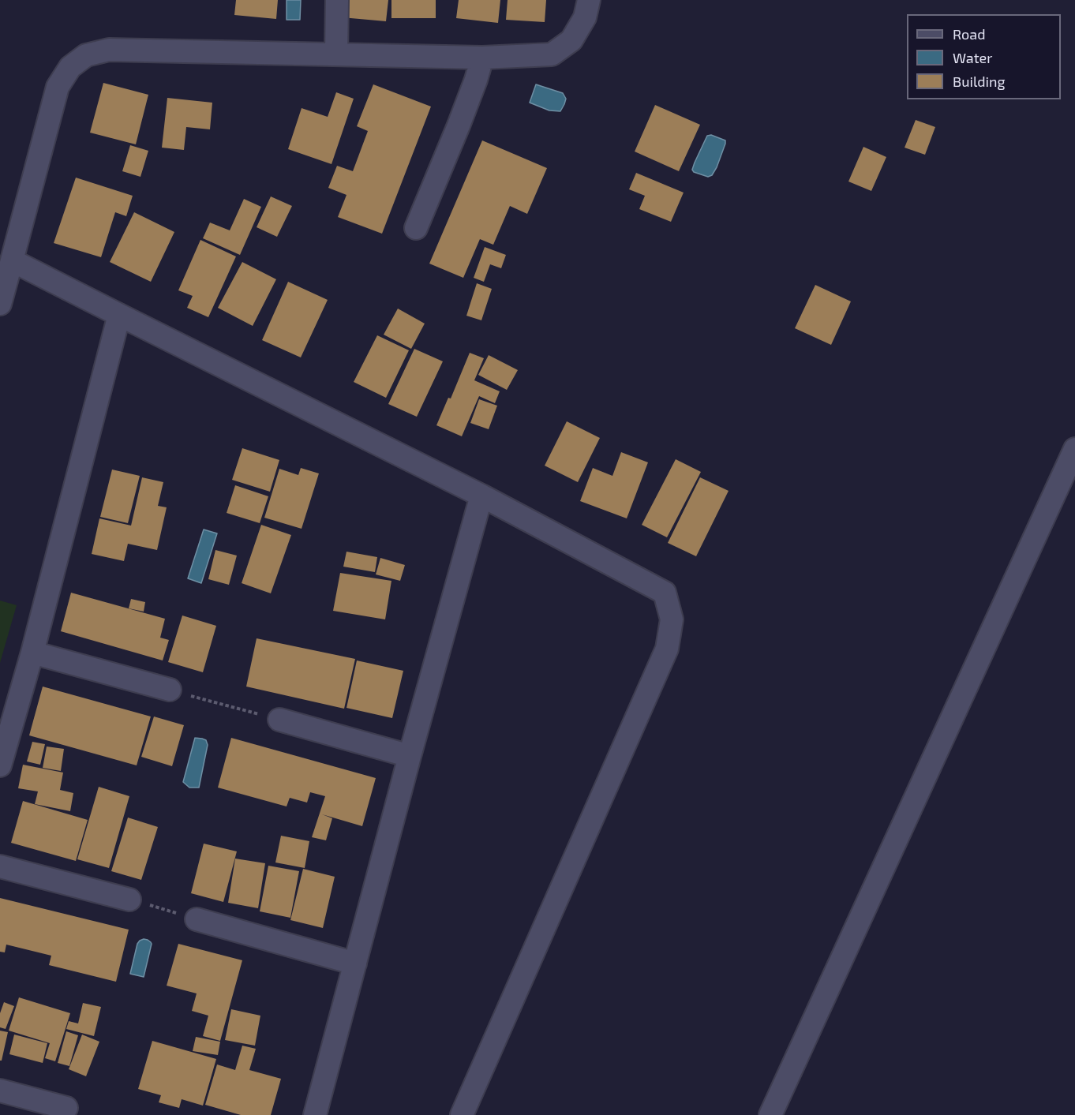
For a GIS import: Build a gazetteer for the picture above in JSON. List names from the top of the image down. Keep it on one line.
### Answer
{"legend":["Road","Water","Building"]}
